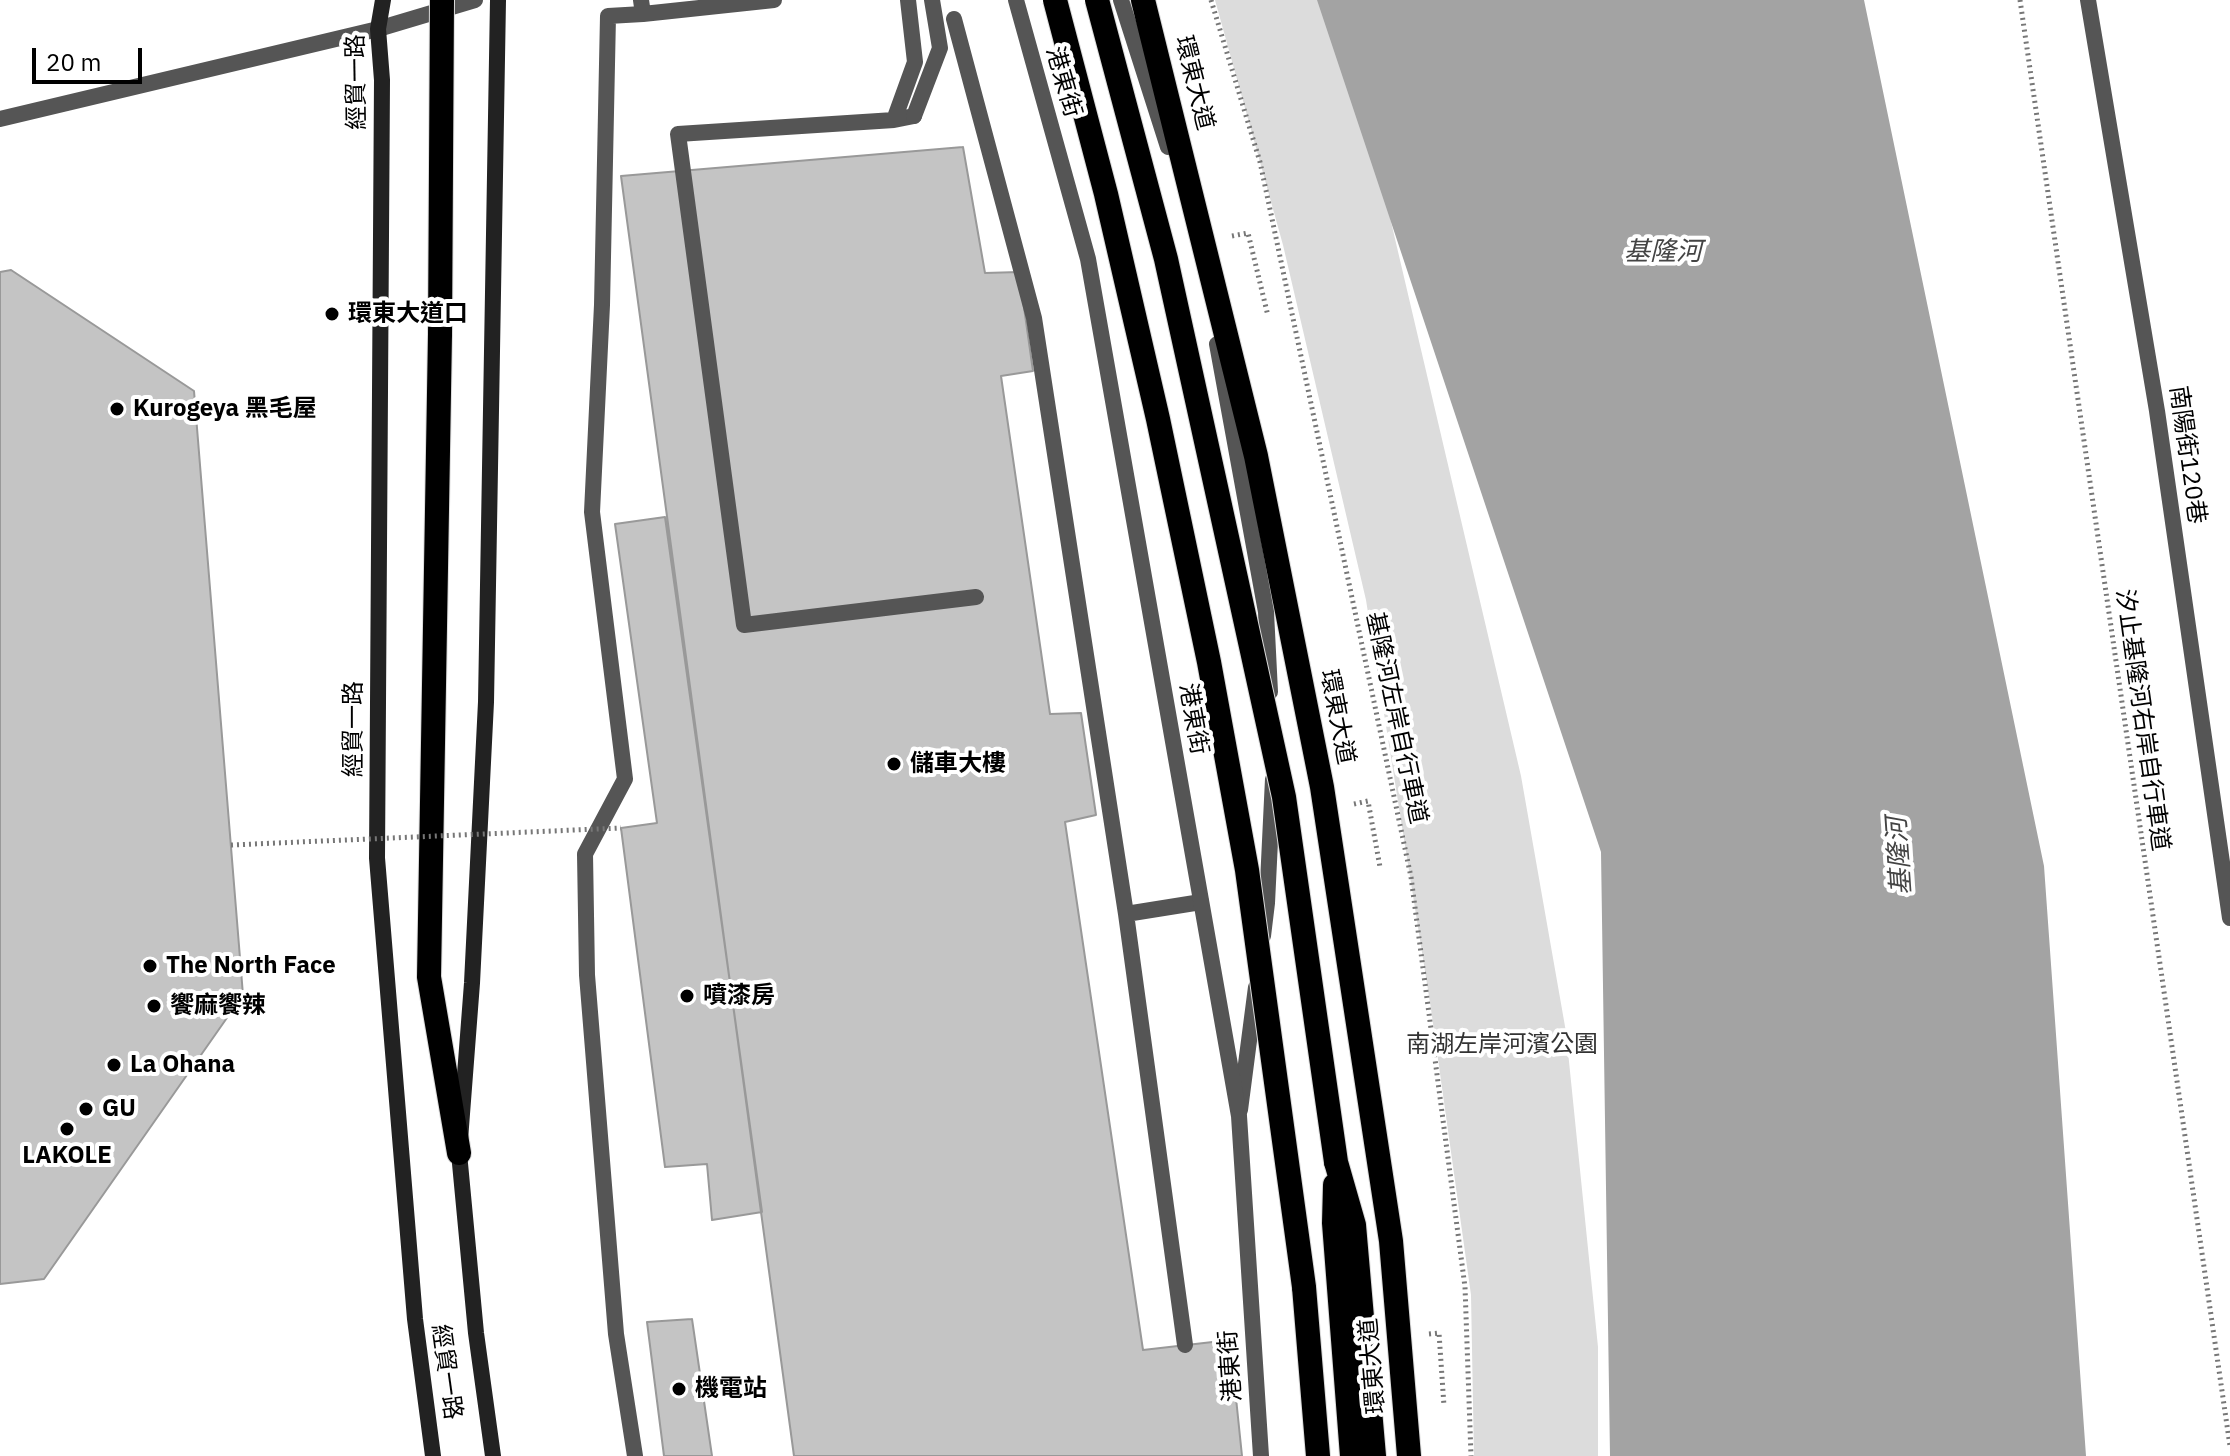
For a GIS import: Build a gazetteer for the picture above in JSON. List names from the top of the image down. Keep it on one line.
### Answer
{"streets":{"highway":["環東大道"],"street":["經貿一路","港東街","南陽街120巷"],"path":["基隆河左岸自行車道","汐止基隆河右岸自行車道"]},"water":["基隆河"],"parks":["南湖左岸河濱公園"],"places":["環東大道口","Kurogeya 黑毛屋","儲車大樓","The North Face","噴漆房","饗麻饗辣","La Ohana","GU","LAKOLE","機電站"],"scale_bar":"20 m"}
